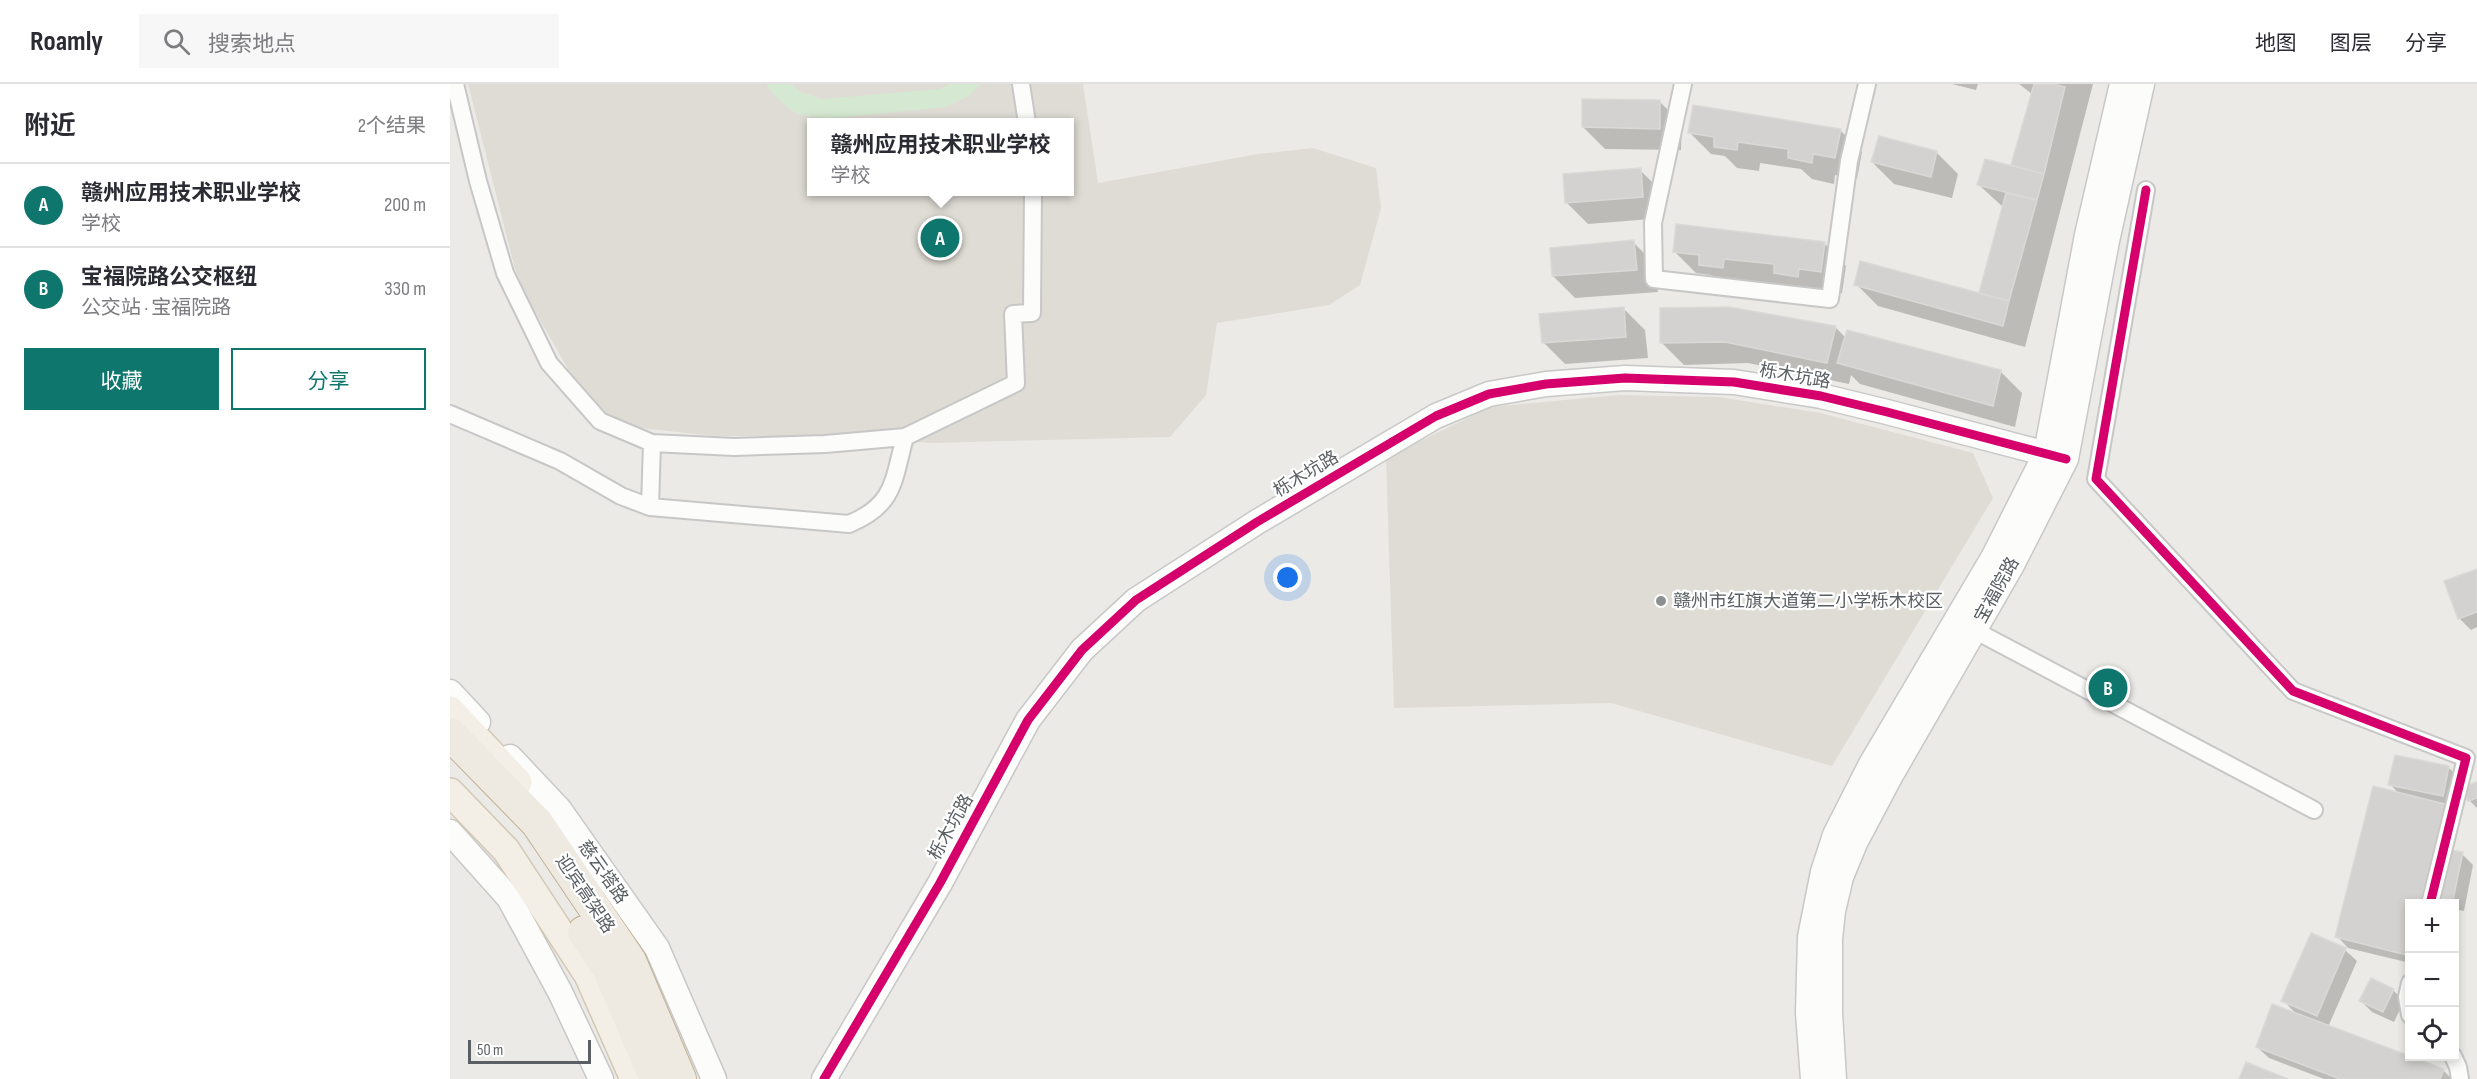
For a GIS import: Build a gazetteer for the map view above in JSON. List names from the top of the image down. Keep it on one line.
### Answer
{"streets":{"highway":["迎宾高架路"],"main road":["慈云塔路"],"street":["栎木坑路","宝福院路"]},"crossings":[["栎木坑路","宝福院路"]],"places":["赣州市红旗大道第二小学栎木校区"],"scale_bar":"50 m","page":{"header":"Roamly","search":"搜索地点","nav":["地图","图层","分享"],"heading":["附近","2个结果"],"popup":["赣州应用技术职业学校","学校"],"list":[{"mark":"A","name":"赣州应用技术职业学校","note":"学校","value":"200 m"},{"mark":"B","name":"宝福院路公交枢纽","note":"公交站 · 宝福院路","value":"330 m"}],"pins":["A","B"],"buttons":["收藏","分享"],"map_buttons":["+","−"],"scale":"50 m"}}
